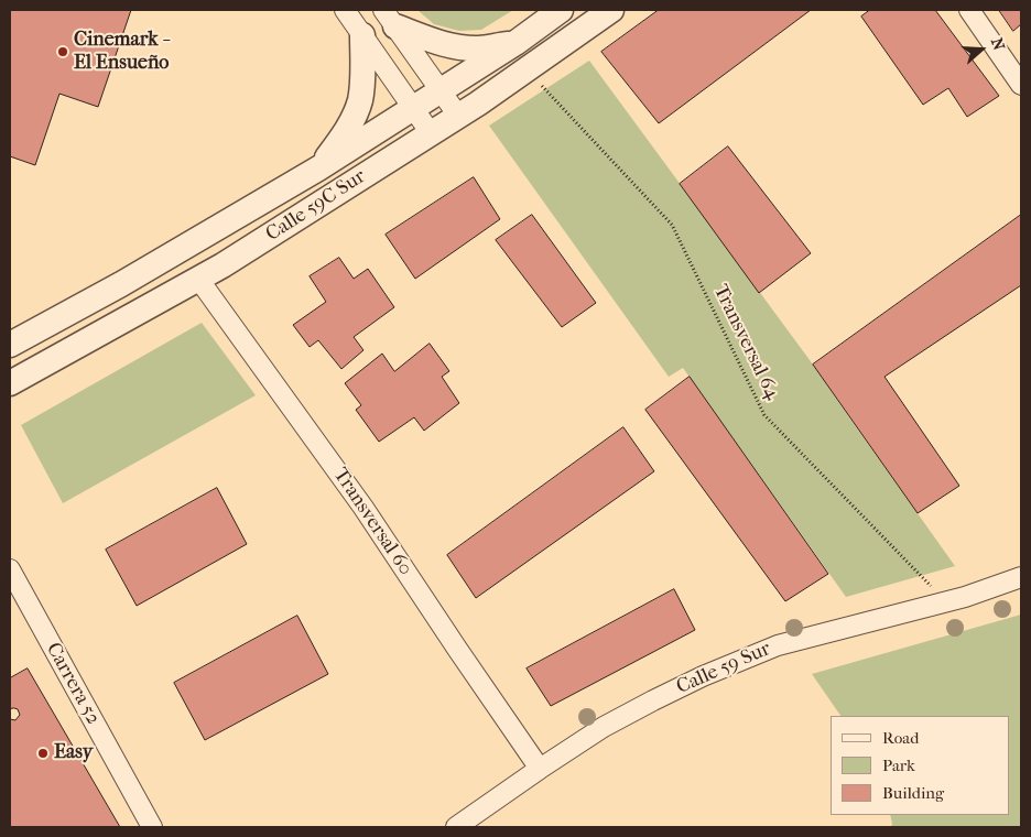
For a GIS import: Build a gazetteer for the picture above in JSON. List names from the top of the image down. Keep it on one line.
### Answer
{"streets":{"street":["Calle 59C Sur","Transversal 60","Calle 59 Sur","Carrera 52"],"path":["Transversal 64"]},"crossings":[["Calle 59C Sur","Transversal 60"],["Transversal 64","Calle 59 Sur"],["Transversal 60","Calle 59 Sur"]],"places":["Cinemark - El Ensueño","Easy"],"legend":["Road","Park","Building"],"north":"right"}
